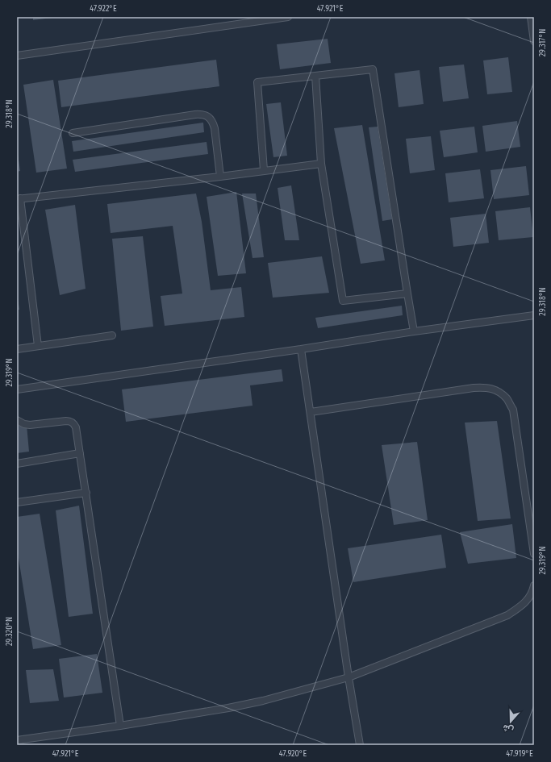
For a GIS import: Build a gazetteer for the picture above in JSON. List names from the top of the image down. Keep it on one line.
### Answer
{"north":"bottom","coordinates":["47.922°E","47.921°E","29.317°N","29.318°N","29.319°N","29.320°N","47.920°E","47.919°E"]}
